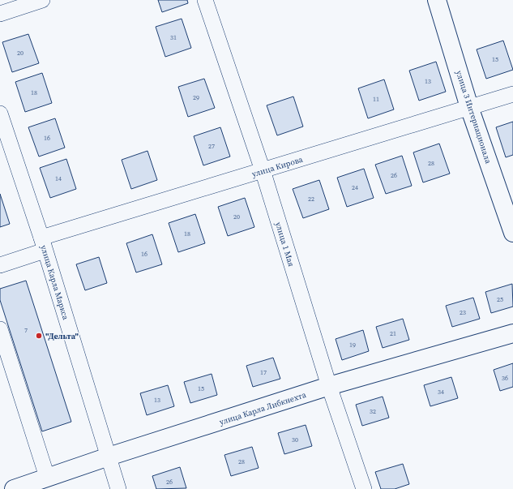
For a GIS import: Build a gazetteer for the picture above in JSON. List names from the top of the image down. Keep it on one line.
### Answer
{"streets":{"main road":["улица 3 Интернационала","улица Карла Либкнехта"],"street":["улица Кирова","улица 1 Мая","улица Карла Маркса"]},"crossings":[["улица 3 Интернационала","улица Кирова"],["улица Кирова","улица 1 Мая"],["улица Кирова","улица Карла Маркса"],["улица 1 Мая","улица Карла Либкнехта"],["улица Карла Маркса","улица Карла Либкнехта"]],"places":["\"Дельта\""],"house_numbers":["31","20","15","13","18","29","11","16","27","28","26","14","24","22","20","18","16","25","23","7","21","19","17","36","15","34","13","32","30","28","26"]}
